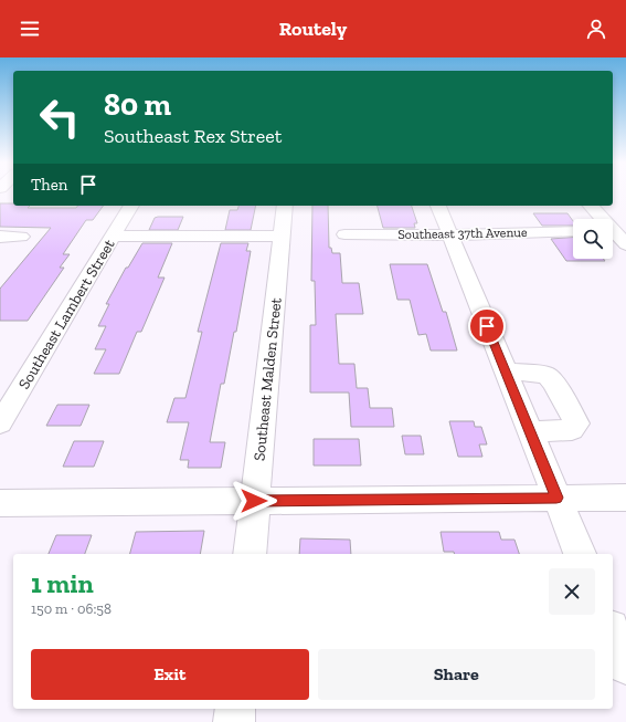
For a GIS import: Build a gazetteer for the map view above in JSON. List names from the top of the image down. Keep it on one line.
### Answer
{"streets":{"street":["Southeast 37th Avenue","Southeast Lambert Street","Southeast Malden Street"]},"page":{"header":"Routely","turn":["80 m","Southeast Rex Street"],"then":"Then","heading":["1 min","150 m · 06:58"],"buttons":["Exit","Share"]}}
